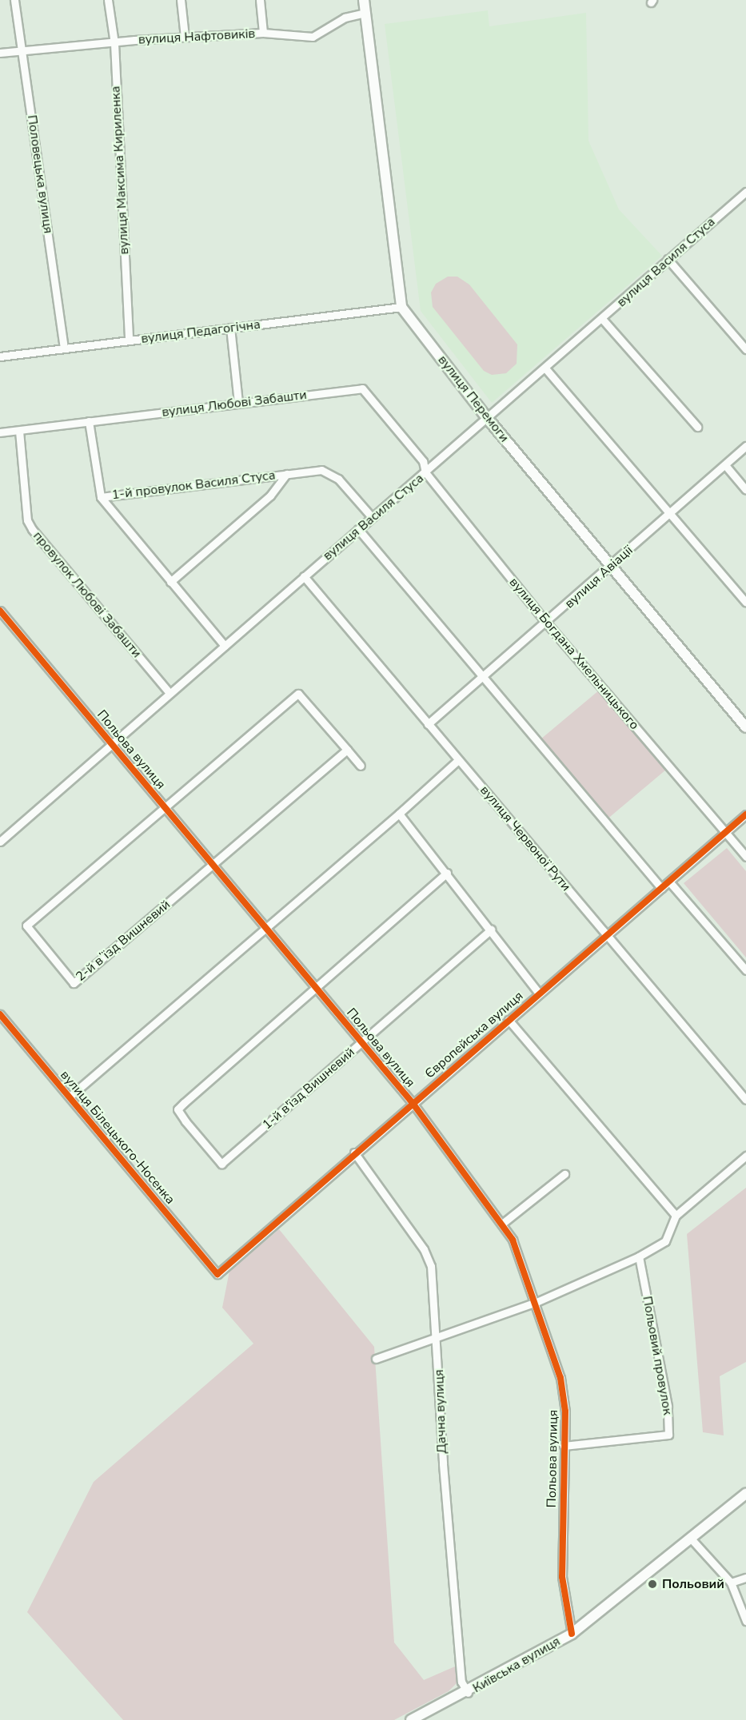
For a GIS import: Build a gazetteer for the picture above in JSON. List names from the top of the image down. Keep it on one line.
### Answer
{"streets":{"street":["вулиця Нафтовиків","вулиця Максима Кириленка","Половецька вулиця","вулиця Василя Стуса","вулиця Педагогічна","вулиця Перемоги","вулиця Любові Забашти","1-й провулок Василя Стуса","вулиця Авіації","провулок Любові Забашти","вулиця Богдана Хмельницького","Польова вулиця","вулиця Червоної Рути","2-й вʼїзд Вишневий","Європейська вулиця","1-й в'їзд Вишневий","вулиця Білецького-Носенка","Польовий провулок","Дачна вулиця","Київська вулиця"]},"crossings":[["вулиця Нафтовиків","вулиця Максима Кириленка"],["вулиця Нафтовиків","Половецька вулиця"],["вулиця Максима Кириленка","вулиця Педагогічна"],["Половецька вулиця","вулиця Педагогічна"],["вулиця Василя Стуса","вулиця Перемоги"],["вулиця Василя Стуса","вулиця Любові Забашти"],["вулиця Василя Стуса","1-й провулок Василя Стуса"],["вулиця Василя Стуса","провулок Любові Забашти"],["вулиця Василя Стуса","вулиця Богдана Хмельницького"],["вулиця Василя Стуса","Польова вулиця"],["вулиця Василя Стуса","вулиця Червоної Рути"],["вулиця Педагогічна","вулиця Перемоги"],["вулиця Перемоги","вулиця Авіації"],["вулиця Любові Забашти","1-й провулок Василя Стуса"],["вулиця Любові Забашти","провулок Любові Забашти"],["вулиця Любові Забашти","вулиця Богдана Хмельницького"],["вулиця Авіації","вулиця Богдана Хмельницького"],["вулиця Авіації","вулиця Червоної Рути"],["вулиця Богдана Хмельницького","Європейська вулиця"],["Польова вулиця","2-й вʼїзд Вишневий"],["Польова вулиця","Європейська вулиця"],["Польова вулиця","1-й в'їзд Вишневий"],["Польова вулиця","Польовий провулок"],["Польова вулиця","Київська вулиця"],["вулиця Червоної Рути","Європейська вулиця"],["Європейська вулиця","вулиця Білецького-Носенка"],["Європейська вулиця","Дачна вулиця"],["Дачна вулиця","Київська вулиця"]],"places":["Польовий"]}
